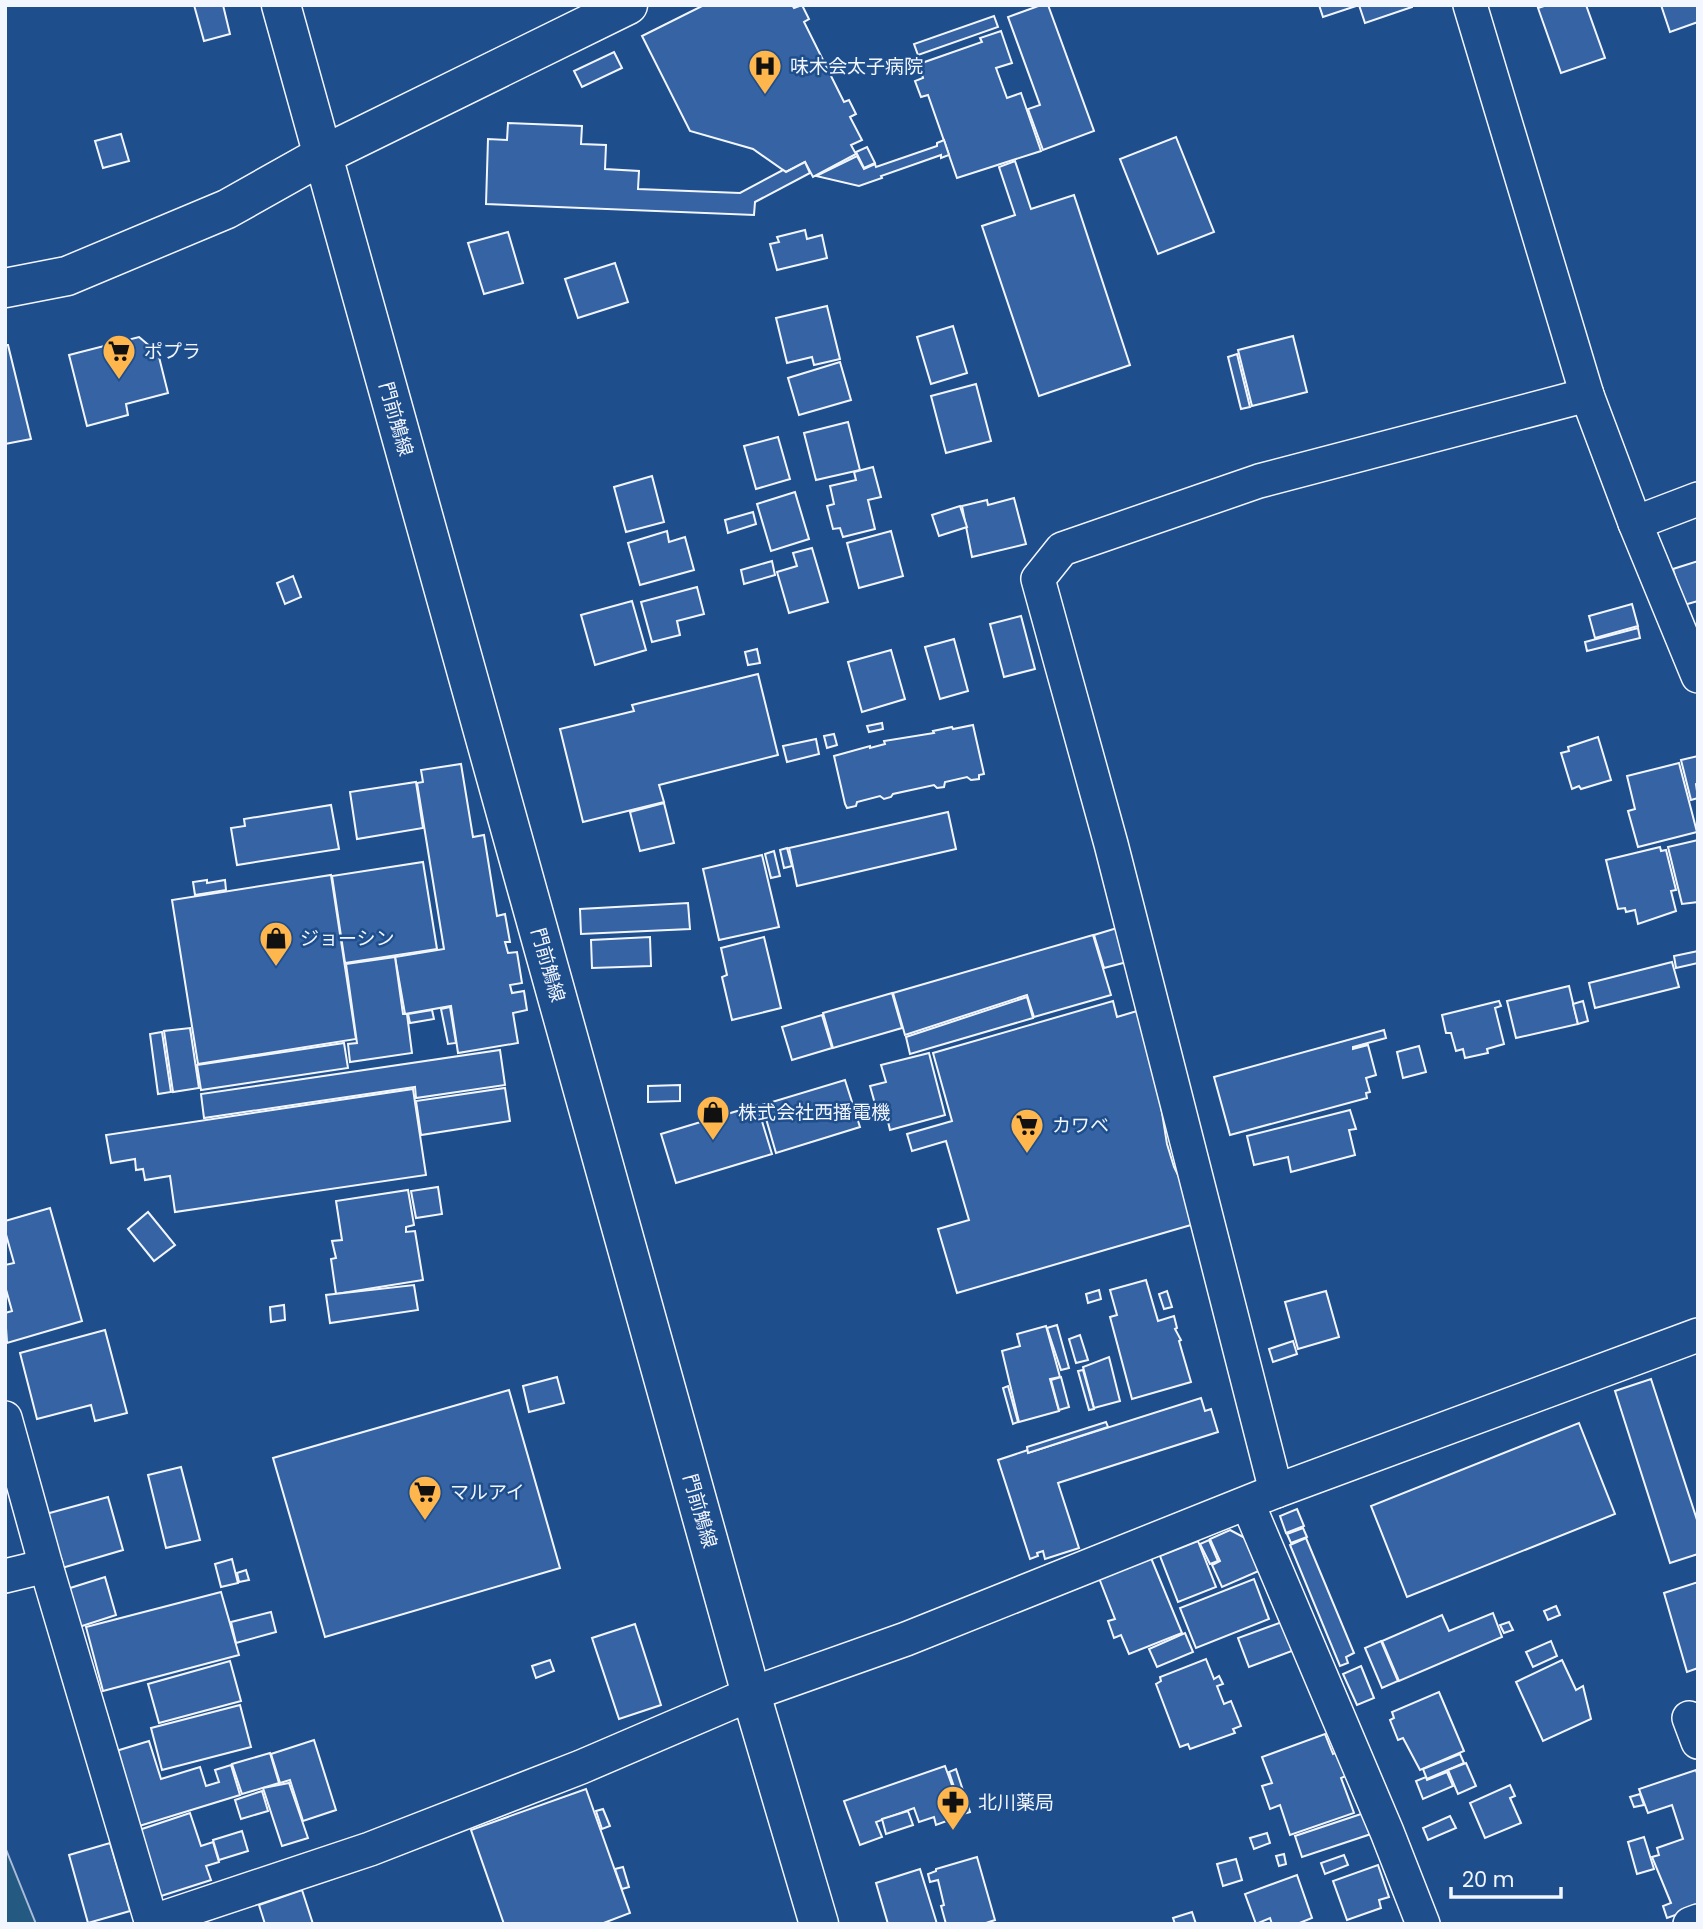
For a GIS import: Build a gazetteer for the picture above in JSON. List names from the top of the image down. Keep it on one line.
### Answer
{"streets":{"main road":["門前鵤線"]},"places":{"hospital":["味木会太子病院"],"supermarket":["ポプラ","カワベ","マルアイ"],"shop":["ジョーシン","株式会社西播電機"],"pharmacy":["北川薬局"]},"scale_bar":"20 m"}
